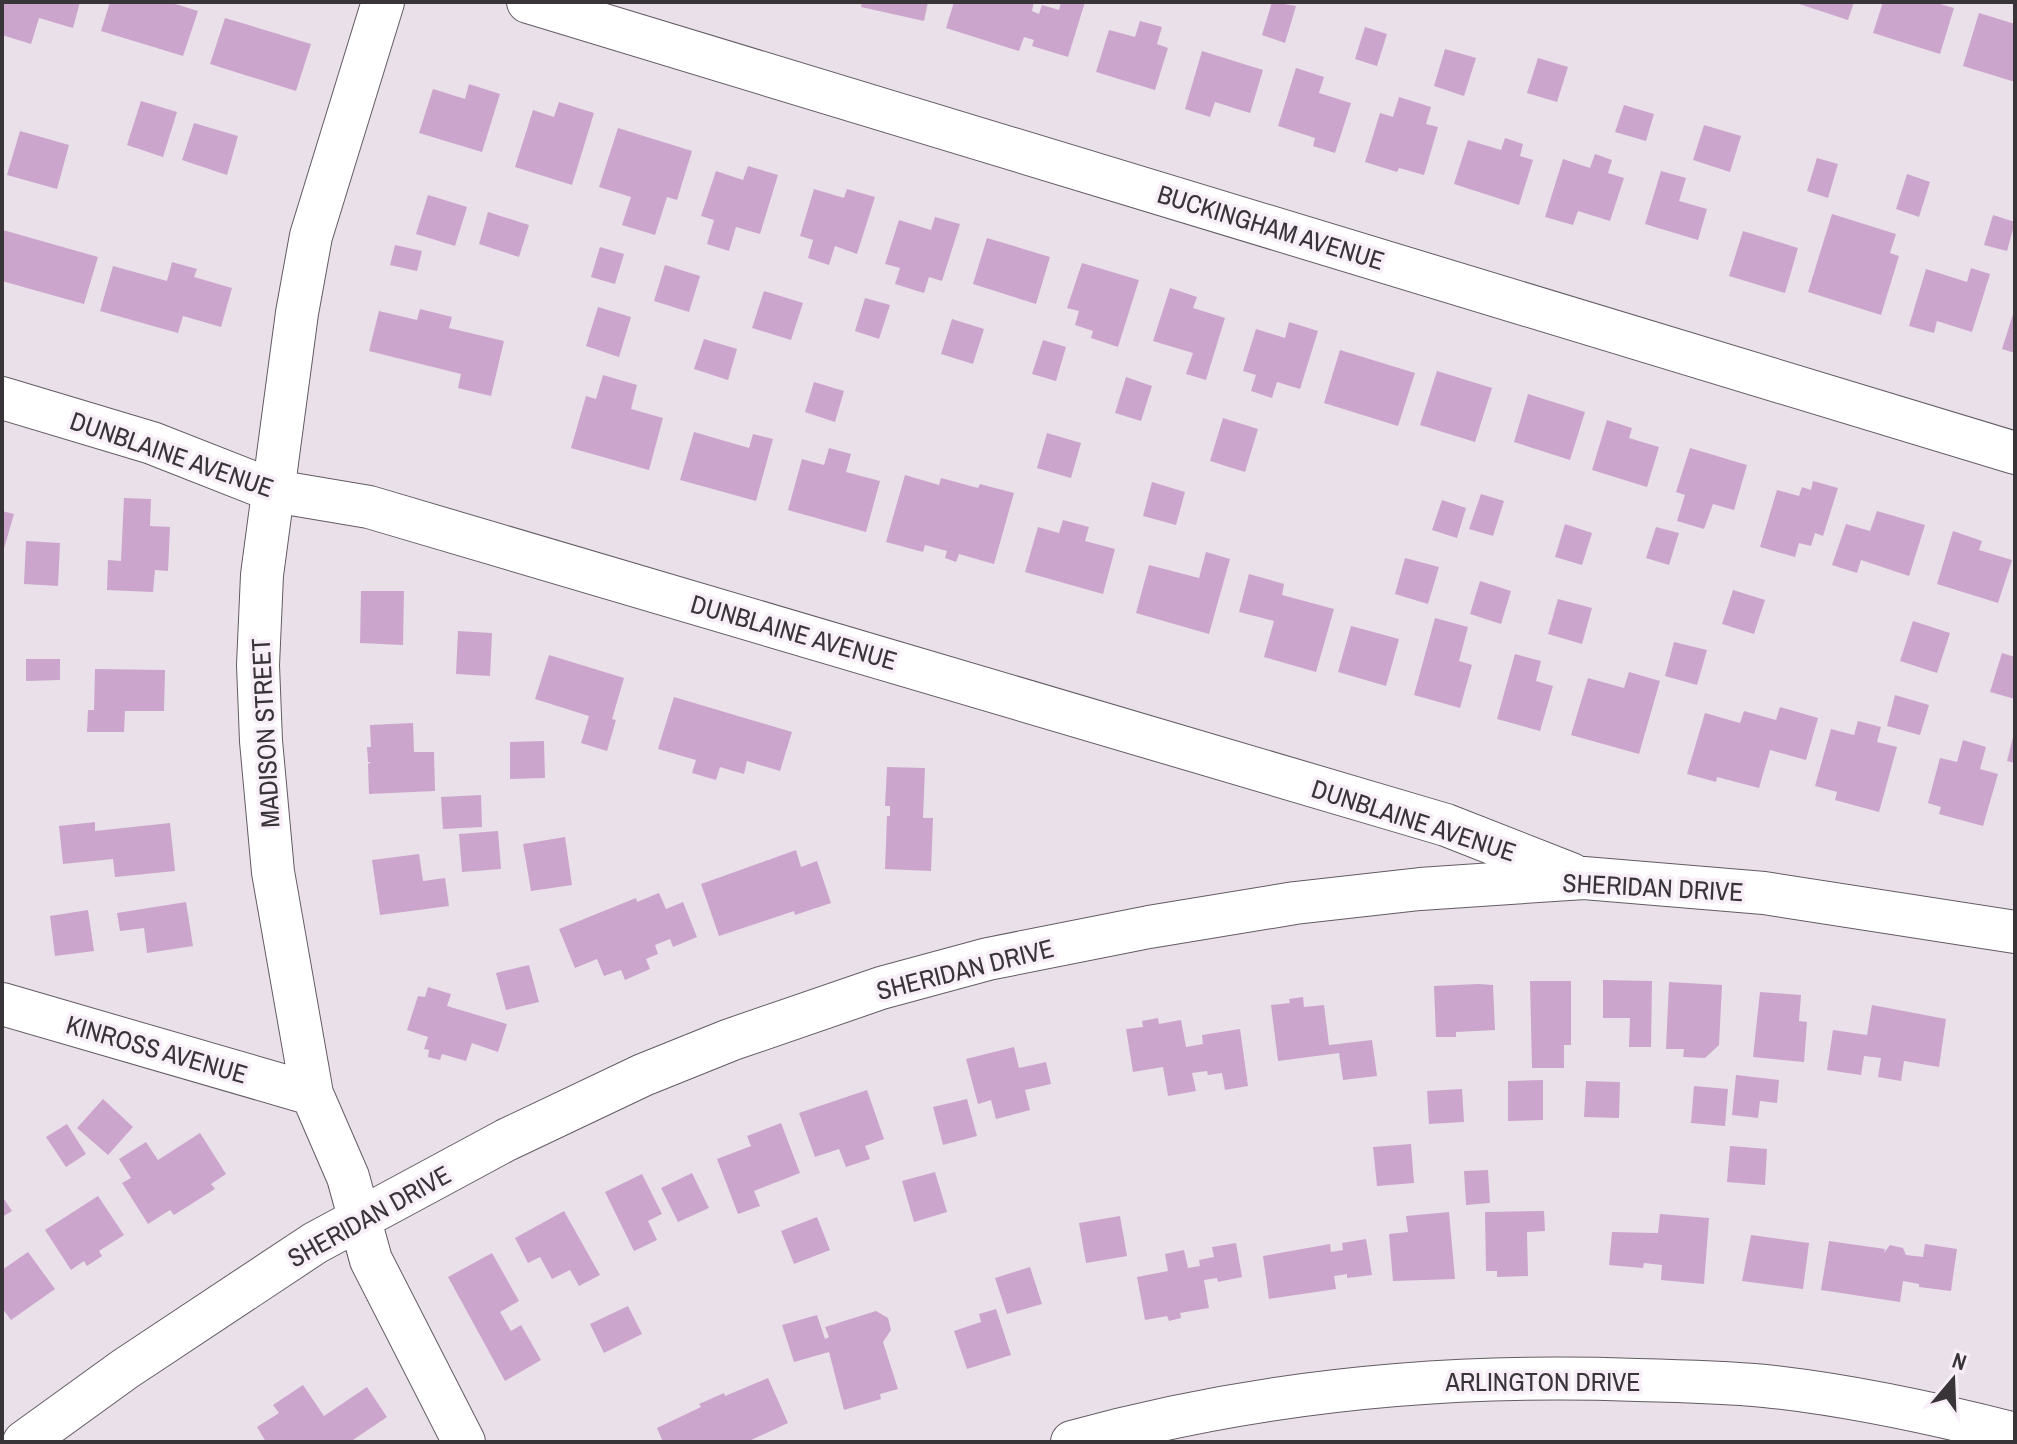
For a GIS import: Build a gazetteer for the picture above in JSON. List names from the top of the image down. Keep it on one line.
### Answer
{"streets":{"street":["BUCKINGHAM AVENUE","DUNBLAINE AVENUE","MADISON STREET","SHERIDAN DRIVE","KINROSS AVENUE","ARLINGTON DRIVE"]},"crossings":[["DUNBLAINE AVENUE","MADISON STREET"],["DUNBLAINE AVENUE","SHERIDAN DRIVE"],["MADISON STREET","SHERIDAN DRIVE"],["MADISON STREET","KINROSS AVENUE"]],"north":"top"}
